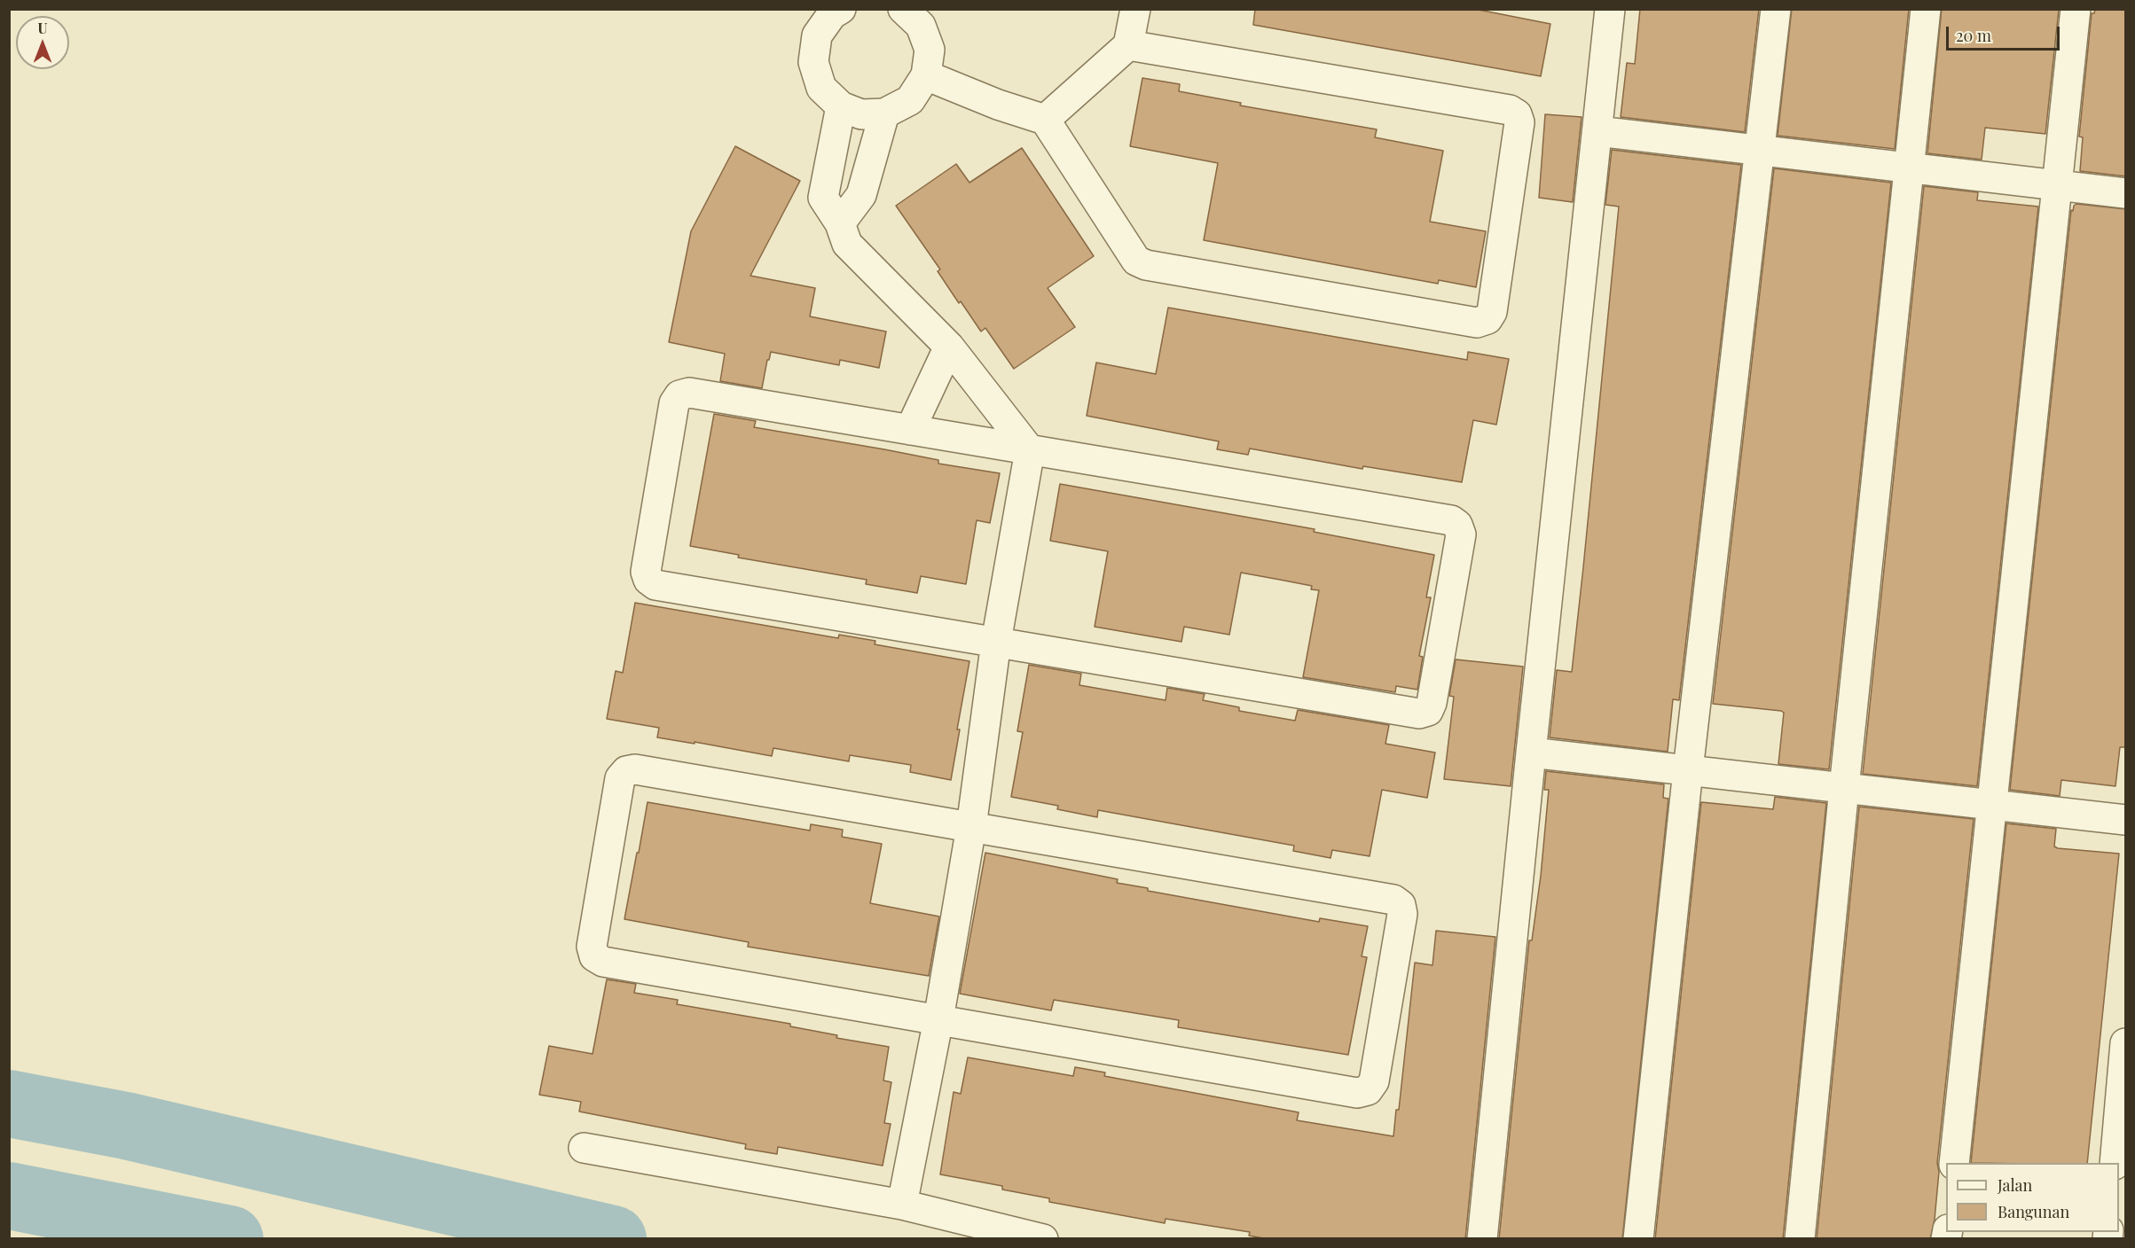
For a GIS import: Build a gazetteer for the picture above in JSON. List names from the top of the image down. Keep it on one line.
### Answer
{"legend":["Jalan","Bangunan"],"scale_bar":"20 m","north":"top"}
